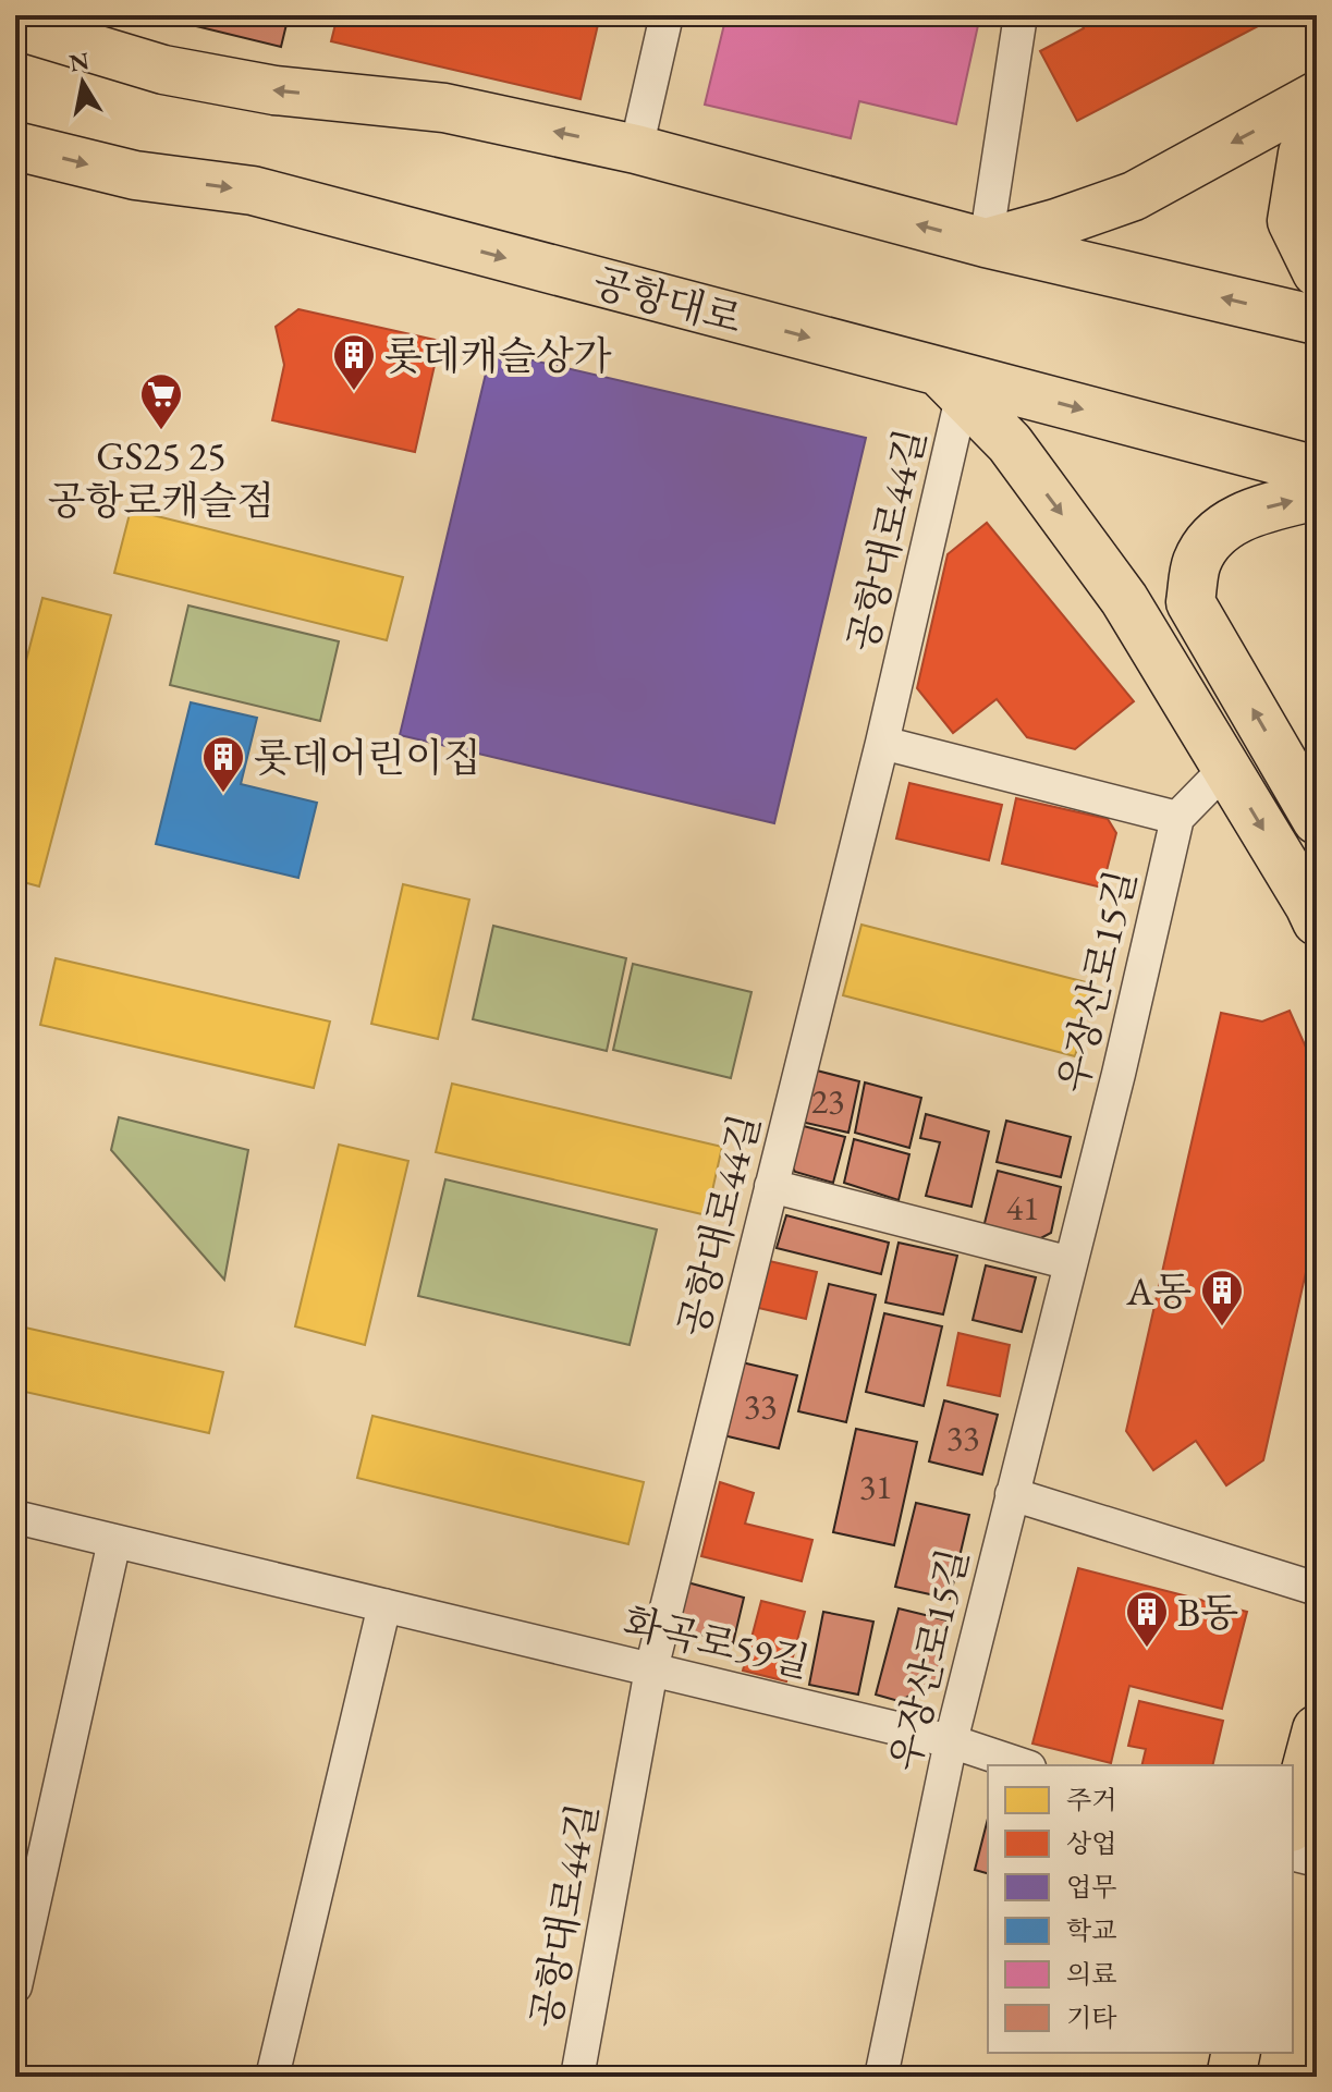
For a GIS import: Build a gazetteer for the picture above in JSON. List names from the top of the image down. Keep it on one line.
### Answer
{"streets":{"main road":["공항대로"],"street":["공항대로44길","우장산로15길","화곡로59길"]},"crossings":[["공항대로","공항대로44길"],["공항대로44길","화곡로59길"],["우장산로15길","화곡로59길"]],"places":{"building":["롯데캐슬상가","롯데어린이집","A동","B동"],"supermarket":["GS25 25 공항로캐슬점"]},"house_numbers":["23","41","33","33","31"],"legend":["주거","상업","업무","학교","의료","기타"],"north":"top"}
